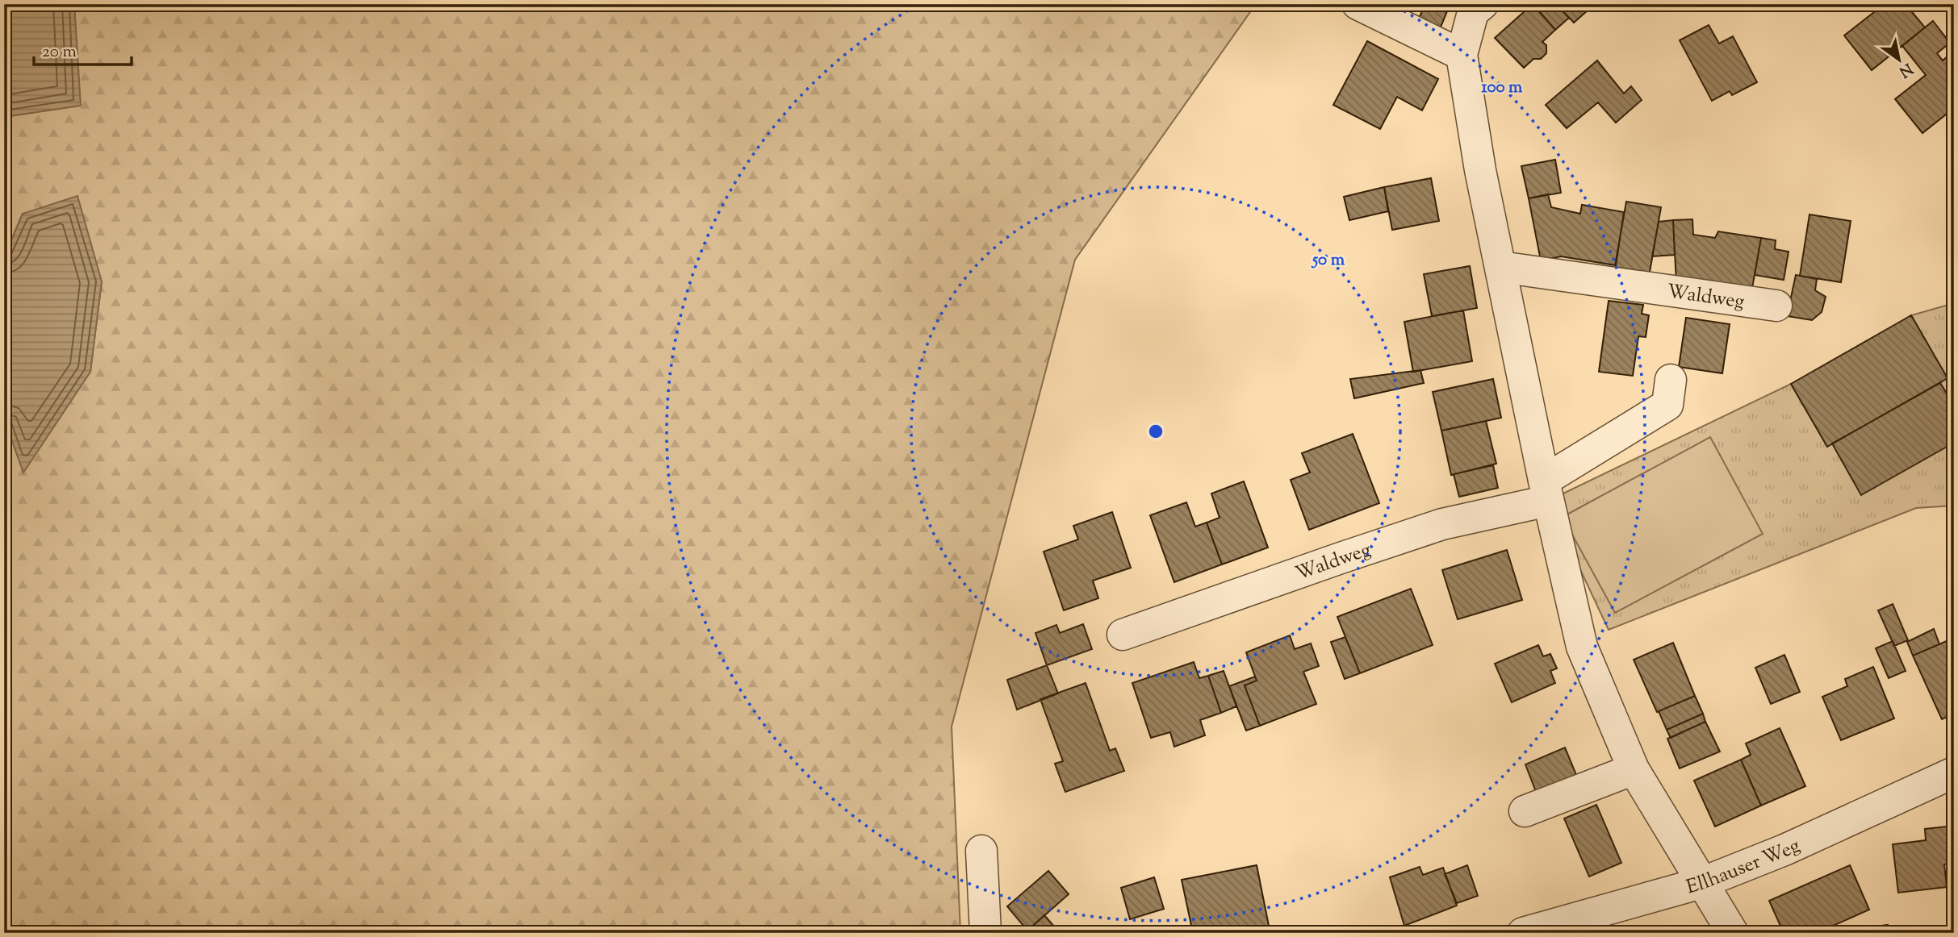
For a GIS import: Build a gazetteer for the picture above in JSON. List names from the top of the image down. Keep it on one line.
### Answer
{"streets":{"street":["Waldweg","Ellhauser Weg"]},"scale_bar":"20 m","north":"bottom right","rings":["100 m","50 m"]}
